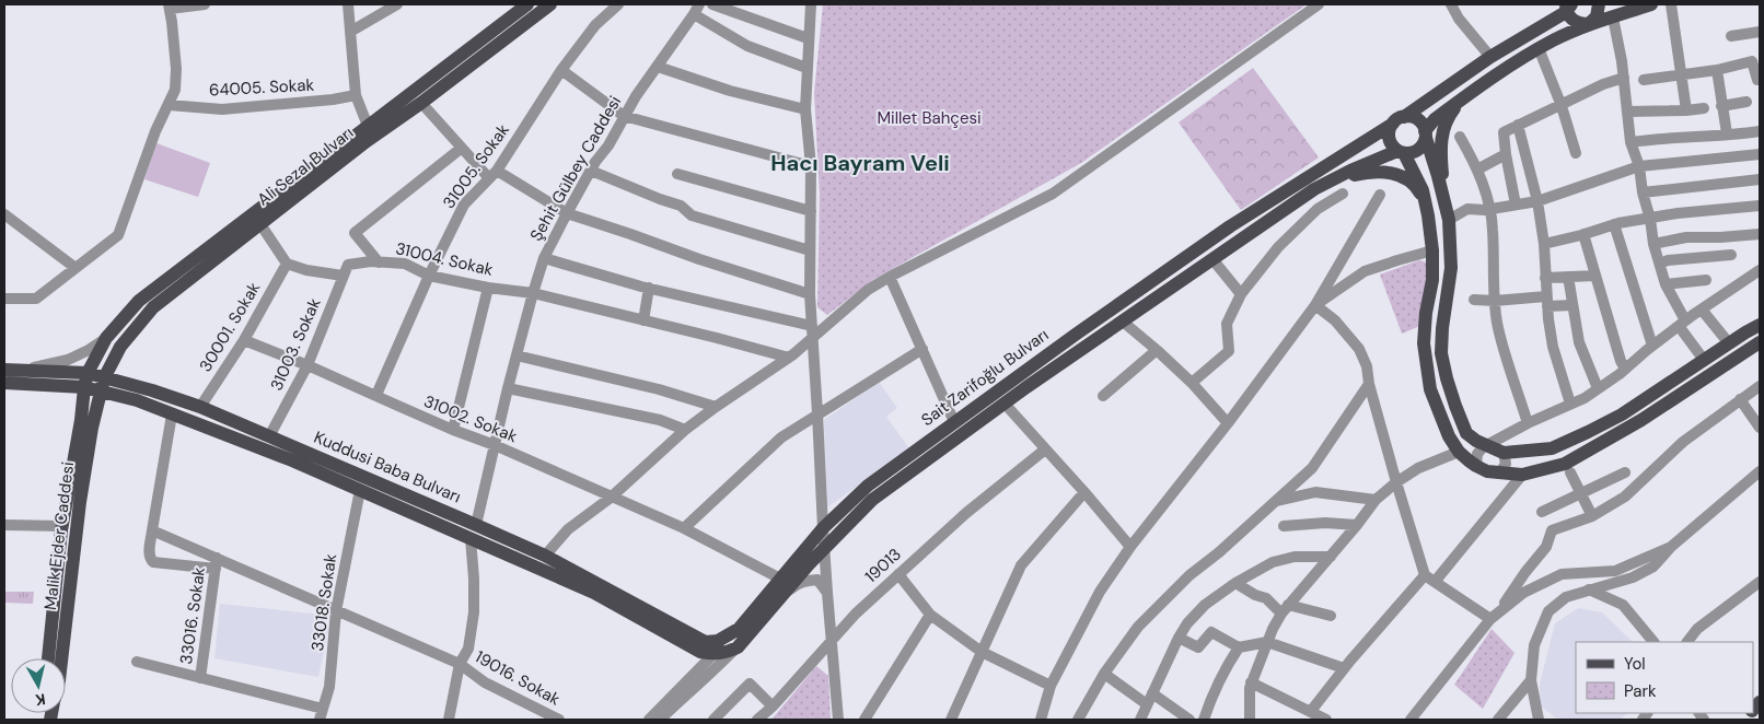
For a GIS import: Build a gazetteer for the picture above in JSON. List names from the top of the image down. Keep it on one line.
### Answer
{"streets":{"main road":["Ali Sezal Bulvarı","Sait Zarifoğlu Bulvarı","Kuddusi Baba Bulvarı","Malik Ejder Caddesi"],"street":["64005. Sokak","31005. Sokak","Şehit Gülbey Caddesi","31004. Sokak","30001. Sokak","31003. Sokak","31002. Sokak","19013","33018. Sokak","33016. Sokak","19016. Sokak"]},"crossings":[["Ali Sezal Bulvarı","Kuddusi Baba Bulvarı"],["Ali Sezal Bulvarı","Malik Ejder Caddesi"],["31005. Sokak","31004. Sokak"],["31005. Sokak","31002. Sokak"],["Şehit Gülbey Caddesi","31004. Sokak"],["Şehit Gülbey Caddesi","31002. Sokak"],["Şehit Gülbey Caddesi","Kuddusi Baba Bulvarı"],["31004. Sokak","31003. Sokak"],["30001. Sokak","31002. Sokak"],["30001. Sokak","Kuddusi Baba Bulvarı"],["31003. Sokak","31002. Sokak"],["31003. Sokak","Kuddusi Baba Bulvarı"],["Sait Zarifoğlu Bulvarı","31002. Sokak"],["Sait Zarifoğlu Bulvarı","Kuddusi Baba Bulvarı"],["Kuddusi Baba Bulvarı","Malik Ejder Caddesi"],["Kuddusi Baba Bulvarı","33018. Sokak"],["33018. Sokak","19016. Sokak"],["33016. Sokak","19016. Sokak"]],"districts":["Hacı Bayram Veli"],"parks":["Millet Bahçesi"],"legend":["Yol","Park"],"north":"bottom"}
